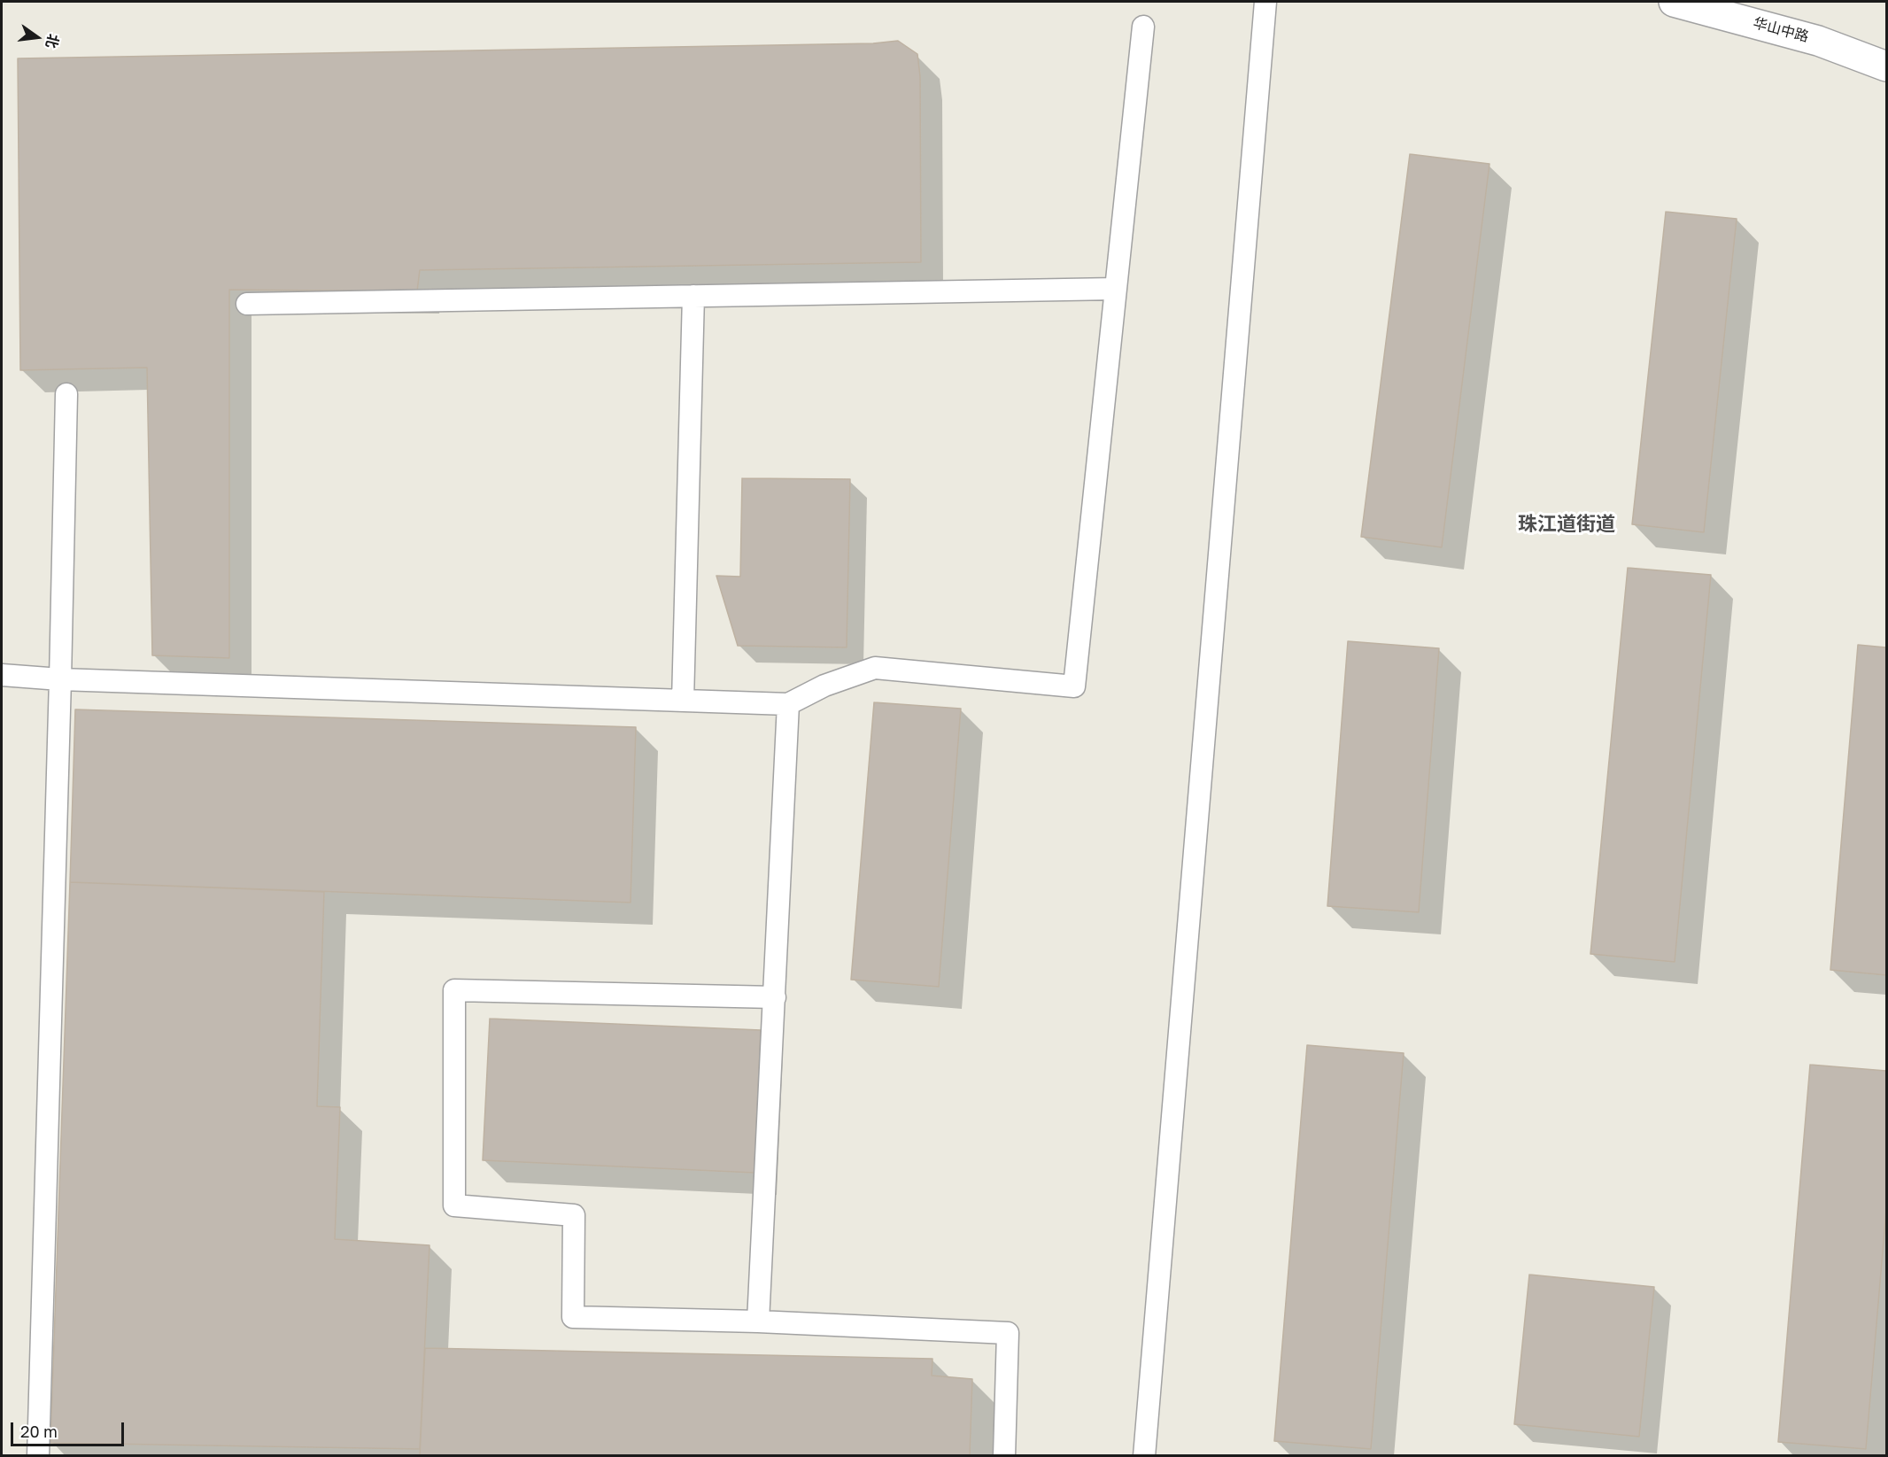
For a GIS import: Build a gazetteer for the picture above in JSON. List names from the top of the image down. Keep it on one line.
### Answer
{"streets":{"street":["华山中路"]},"districts":["珠江道街道"],"scale_bar":"20 m","north":"right"}
